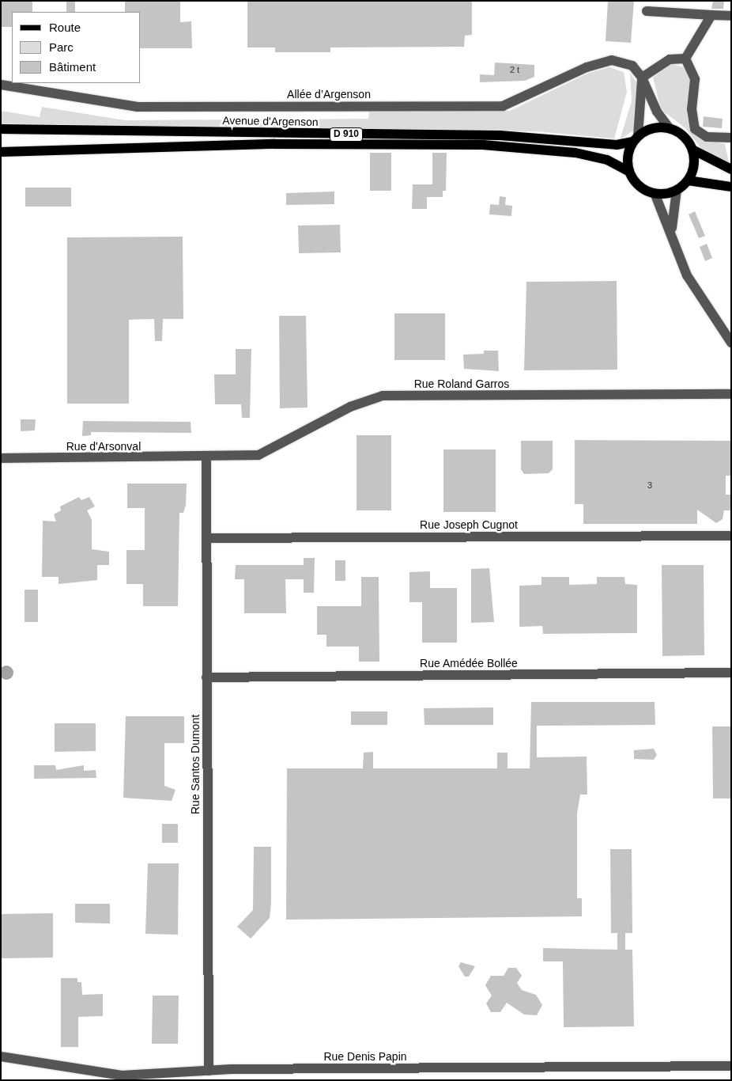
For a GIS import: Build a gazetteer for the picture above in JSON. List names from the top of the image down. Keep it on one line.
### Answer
{"streets":{"main road":["Avenue d'Argenson","D 910"],"street":["Allée d’Argenson","Rue Roland Garros","Rue d'Arsonval","Rue Joseph Cugnot","Rue Amédée Bollée","Rue Santos Dumont","Rue Denis Papin"]},"crossings":[["Allée d’Argenson","Avenue d'Argenson"],["Rue Roland Garros","Rue d'Arsonval"],["Rue Roland Garros","Rue Santos Dumont"],["Rue d'Arsonval","Rue Santos Dumont"],["Rue Joseph Cugnot","Rue Santos Dumont"],["Rue Amédée Bollée","Rue Santos Dumont"],["Rue Santos Dumont","Rue Denis Papin"]],"house_numbers":["2 t","3"],"legend":["Route","Parc","Bâtiment"]}
